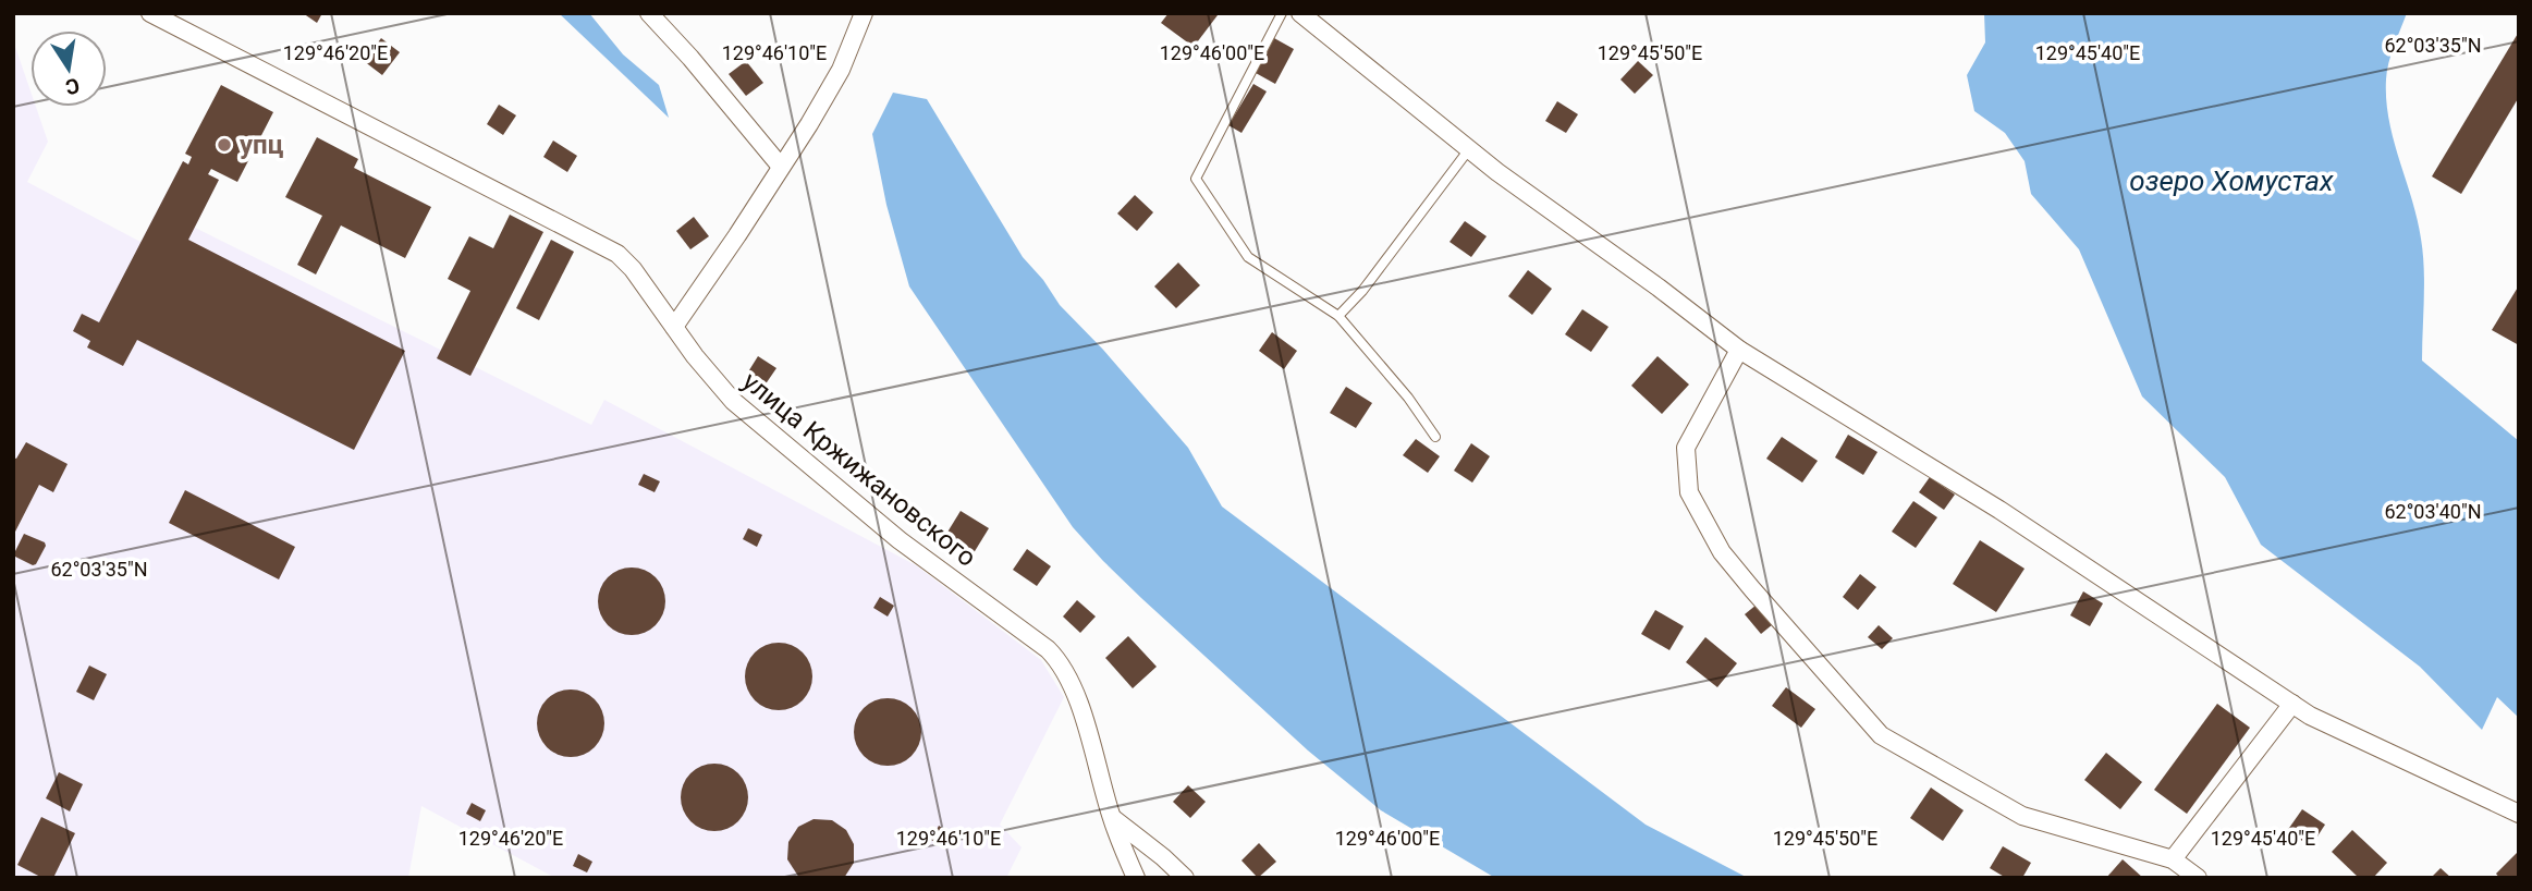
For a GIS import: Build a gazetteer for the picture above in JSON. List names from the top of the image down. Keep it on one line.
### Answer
{"streets":{"street":["улица Кржижановского"]},"water":["озеро Хомустах"],"places":["упц"],"north":"bottom","coordinates":["62°03'35\"N","129°46'20\"E","129°46'10\"E","129°46'00\"E","129°45'50\"E","129°45'40\"E","62°03'40\"N"]}
